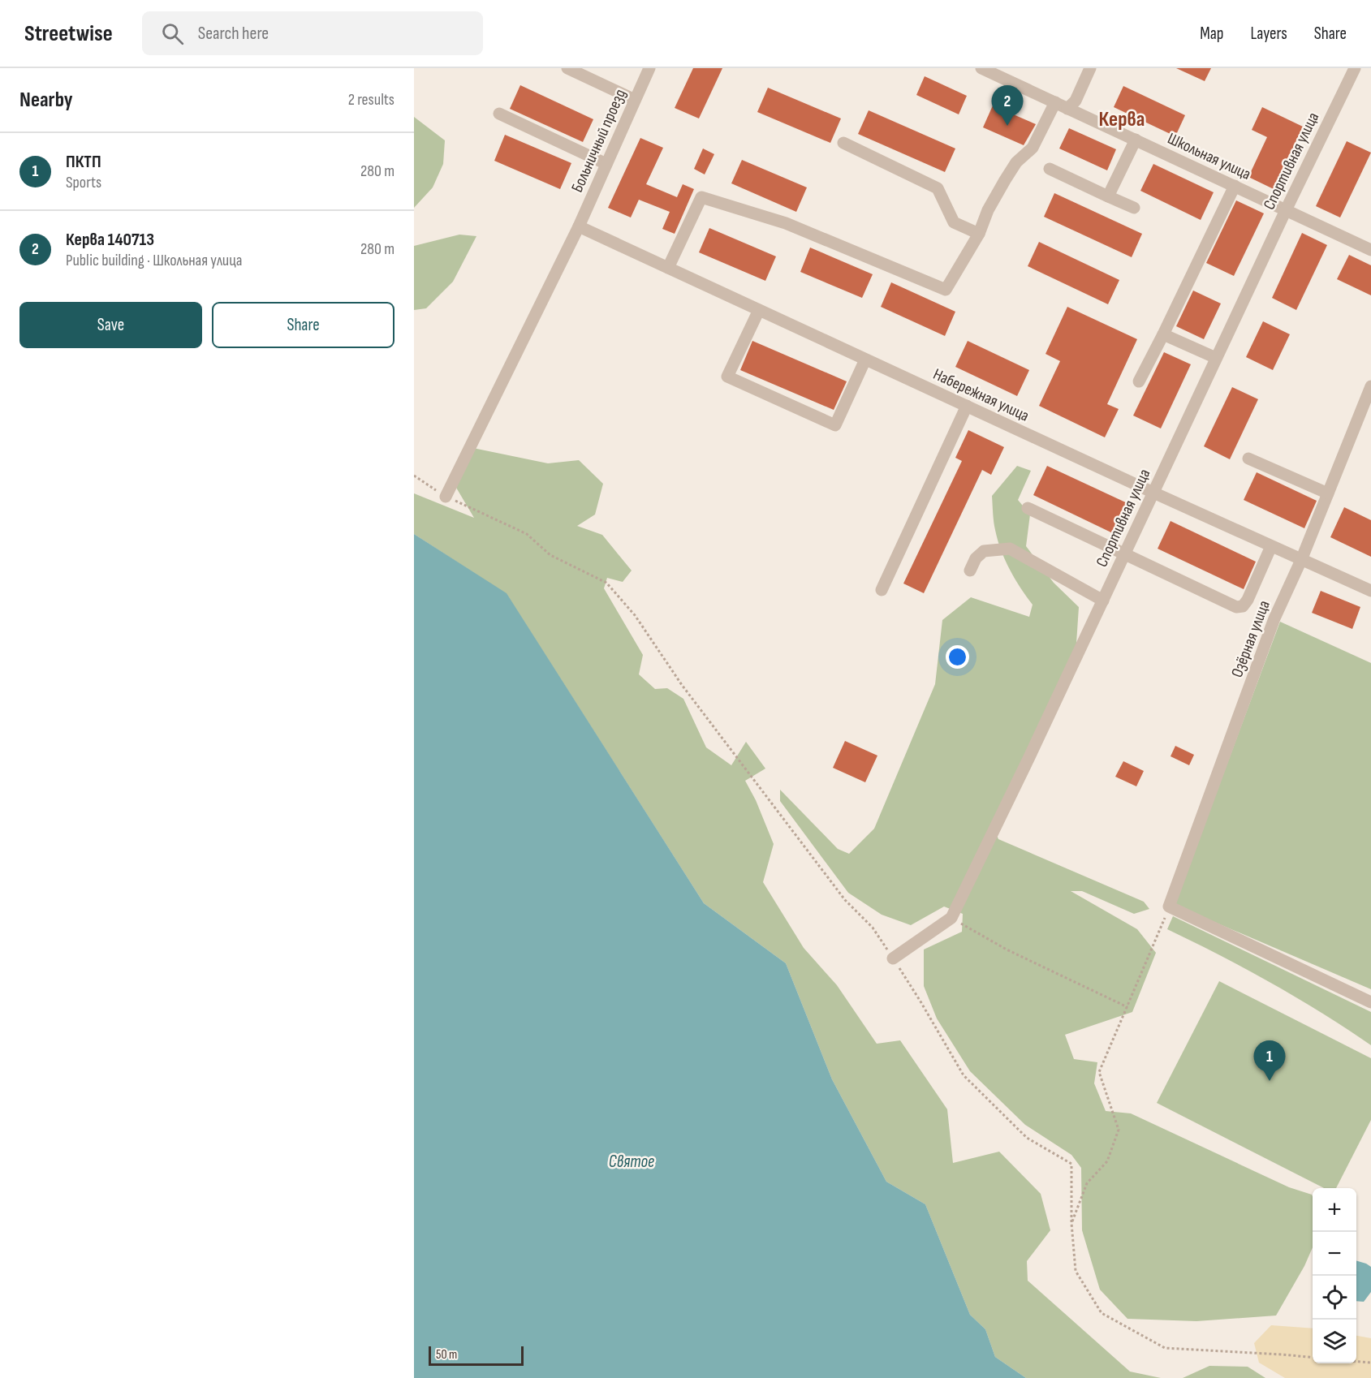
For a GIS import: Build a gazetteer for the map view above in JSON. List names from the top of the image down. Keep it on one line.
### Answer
{"streets":{"street":["Больничный проезд","Школьная улица","Спортивная улица","Набережная улица","Озёрная улица"]},"crossings":[["Больничный проезд","Набережная улица"],["Школьная улица","Спортивная улица"],["Спортивная улица","Набережная улица"],["Набережная улица","Озёрная улица"]],"districts":["Керва"],"water":["Святое"],"scale_bar":"50 m","page":{"header":"Streetwise","search":"Search here","nav":["Map","Layers","Share"],"heading":["Nearby","2 results"],"pins":["2","1"],"list":[{"mark":"1","name":"ПКТП","note":"Sports","value":"280 m"},{"mark":"2","name":"Керва 140713","note":"Public building · Школьная улица","value":"280 m"}],"buttons":["Save","Share"],"map_buttons":["+","−"],"scale":"50 m"}}
